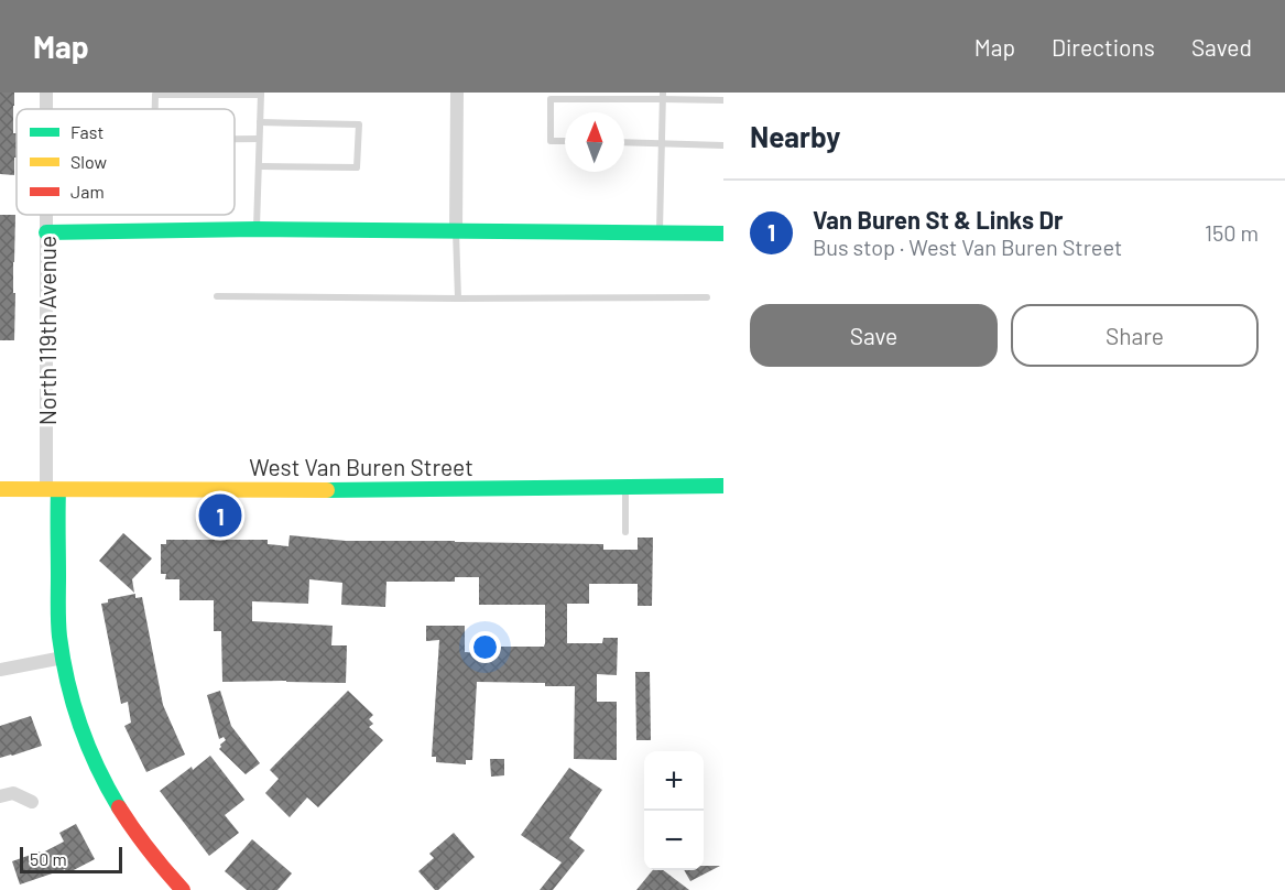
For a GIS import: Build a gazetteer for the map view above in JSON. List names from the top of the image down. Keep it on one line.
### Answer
{"streets":{"street":["North 119th Avenue","West Van Buren Street"]},"crossings":[["North 119th Avenue","West Van Buren Street"]],"legend":["Fast","Slow","Jam"],"scale_bar":"50 m","north":"top","page":{"header":"Map","nav":["Map","Directions","Saved"],"heading":"Nearby","list":[{"mark":"1","name":"Van Buren St & Links Dr","note":"Bus stop · West Van Buren Street","value":"150 m"}],"buttons":["Save","Share"],"pins":"1","map_buttons":["+","−"],"scale":"50 m"}}
